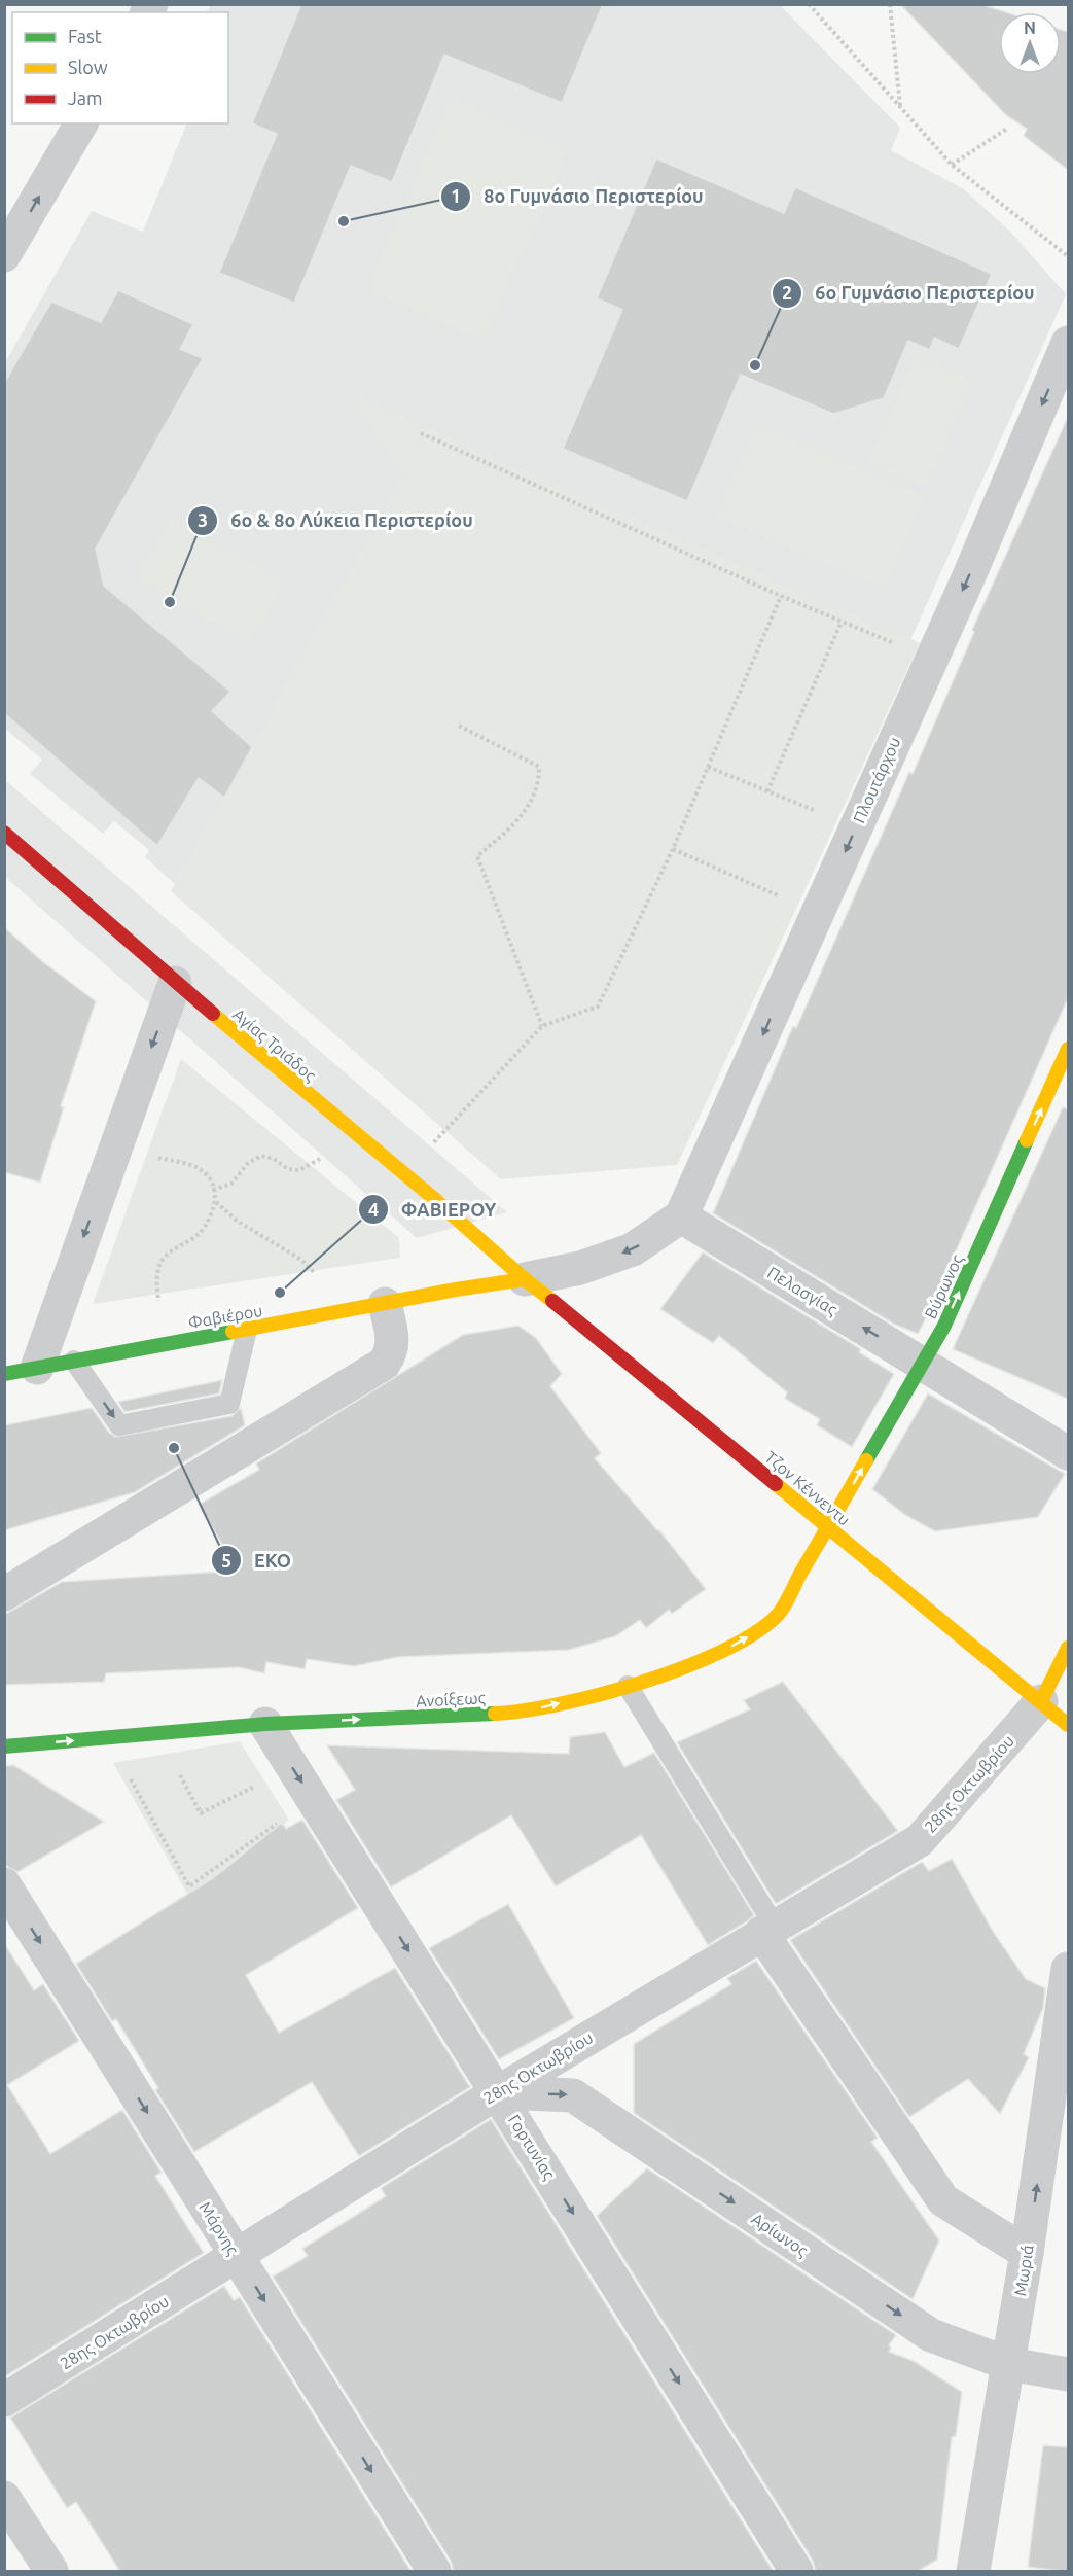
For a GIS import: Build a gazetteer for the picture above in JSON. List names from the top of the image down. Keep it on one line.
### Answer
{"streets":{"street":["Πλουτάρχου","Αγίας Τριάδος","Βύρωνος","Πελασγίας","Φαβιέρου","Τζον Κέννεντυ","Ανοίξεως","28ης Οκτωβρίου","Γορτυνίας","Μάρνης","Αρίωνος","Μωριά"]},"crossings":[["Πλουτάρχου","Πελασγίας"],["Αγίας Τριάδος","Φαβιέρου"],["Αγίας Τριάδος","Τζον Κέννεντυ"],["Βύρωνος","Πελασγίας"],["Βύρωνος","Τζον Κέννεντυ"],["Βύρωνος","Ανοίξεως"],["Φαβιέρου","Τζον Κέννεντυ"],["Τζον Κέννεντυ","Ανοίξεως"],["Τζον Κέννεντυ","28ης Οκτωβρίου"],["Ανοίξεως","Γορτυνίας"],["28ης Οκτωβρίου","Γορτυνίας"],["28ης Οκτωβρίου","Μάρνης"],["28ης Οκτωβρίου","Αρίωνος"],["Γορτυνίας","Αρίωνος"],["Αρίωνος","Μωριά"]],"one_way":["Πλουτάρχου","Βύρωνος","Πελασγίας","Ανοίξεως","Γορτυνίας","Μάρνης","Μωριά"],"places":["8ο Γυμνάσιο Περιστερίου","6ο Γυμνάσιο Περιστερίου","6ο & 8ο Λύκεια Περιστερίου","ΦΑΒΙΕΡΟΥ","EKO"],"legend":["Fast","Slow","Jam"],"north":"top"}
